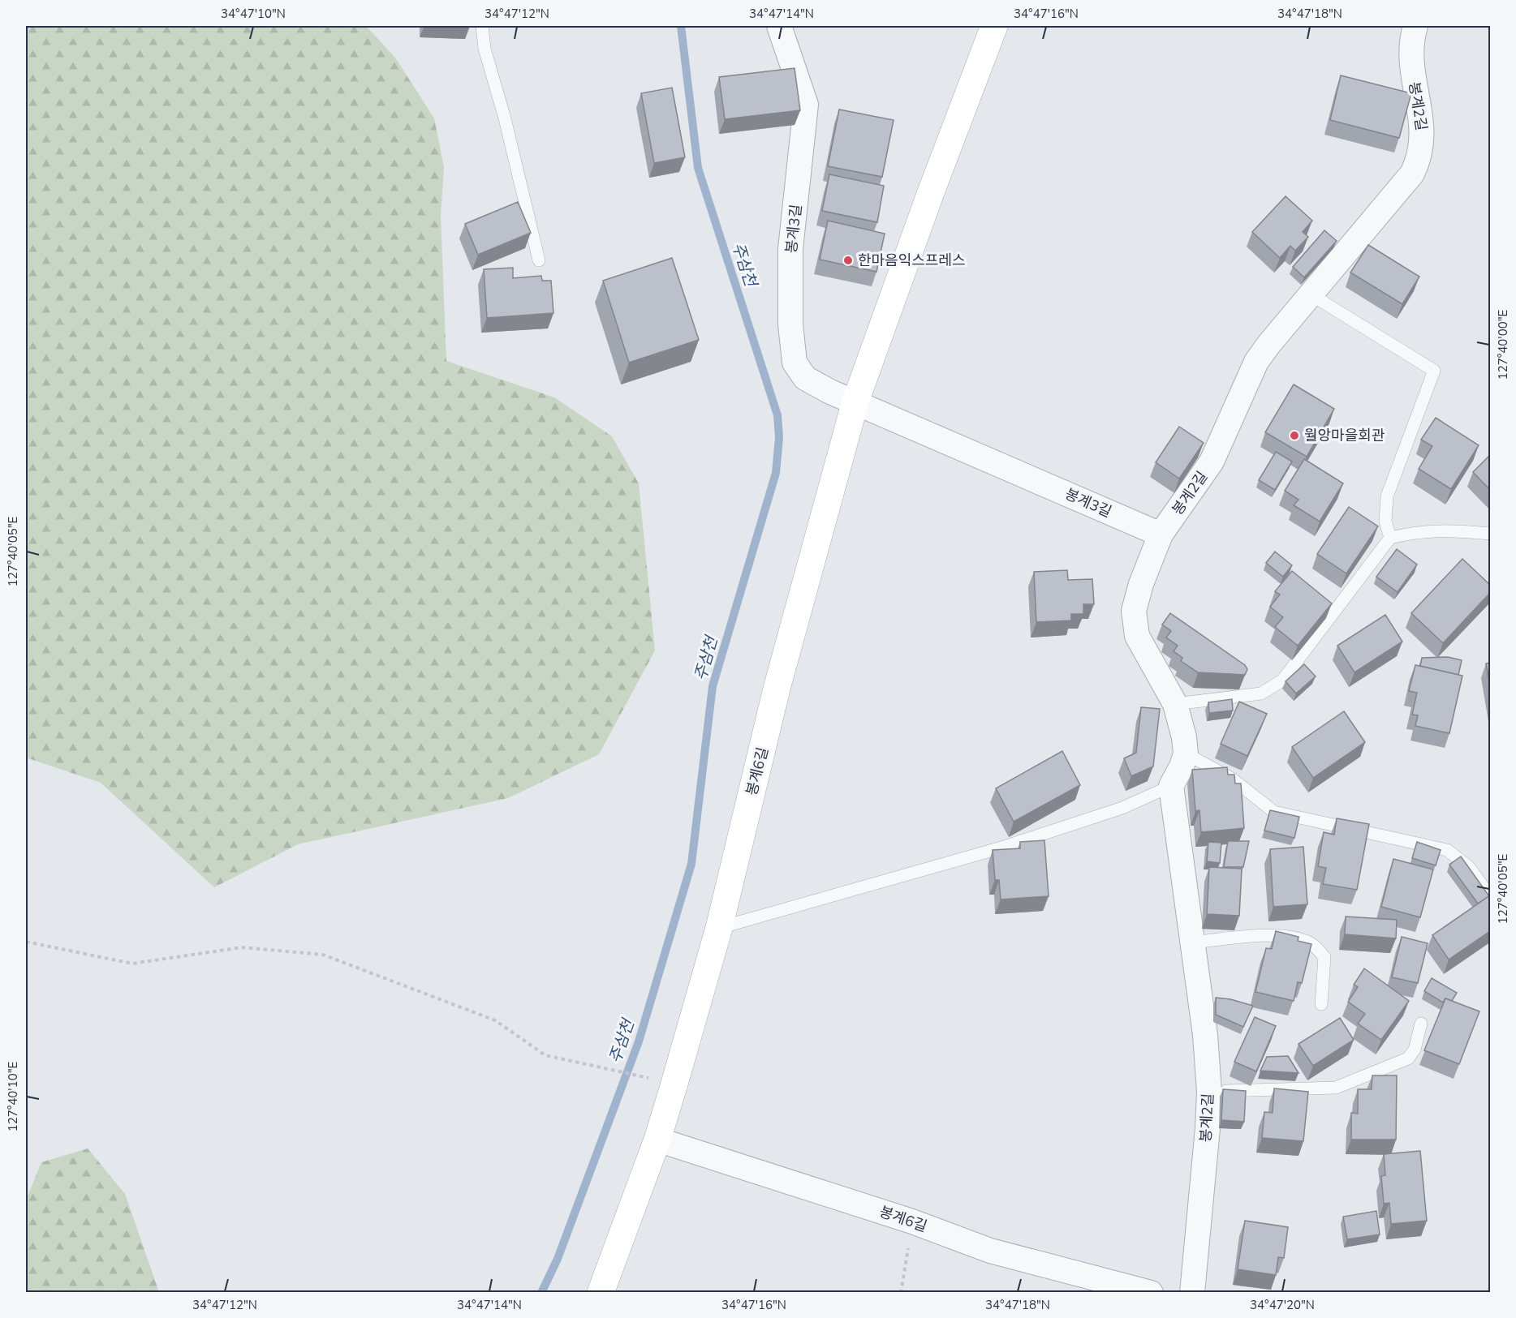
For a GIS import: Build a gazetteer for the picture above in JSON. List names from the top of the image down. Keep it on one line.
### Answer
{"streets":{"street":["봉계2길","봉계3길","봉계6길"]},"crossings":[["봉계2길","봉계3길"],["봉계3길","봉계6길"]],"water":["주삼천"],"places":["한마음익스프레스","월앙마을회관"],"coordinates":["34°47'10\"N","34°47'12\"N","34°47'14\"N","34°47'16\"N","34°47'18\"N","127°40'00\"E","127°40'05\"E","127°40'10\"E","34°47'20\"N"]}
